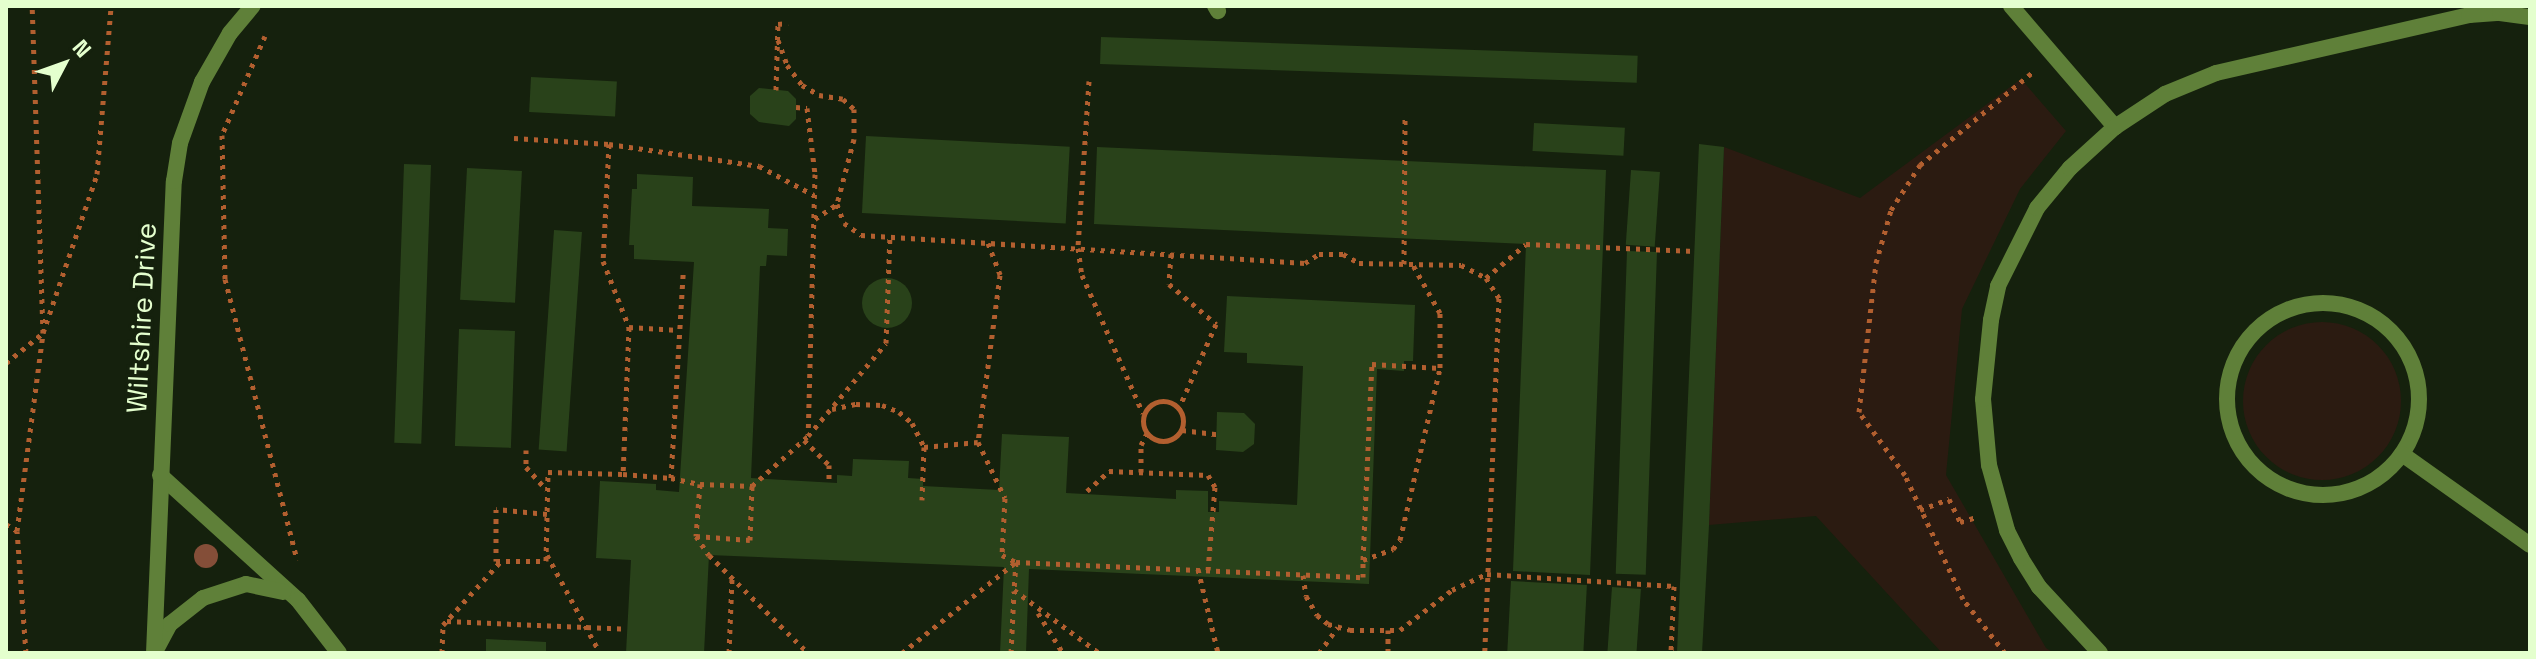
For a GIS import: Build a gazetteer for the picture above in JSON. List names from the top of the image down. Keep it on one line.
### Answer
{"streets":{"street":["Wiltshire Drive"]},"north":"top right"}
